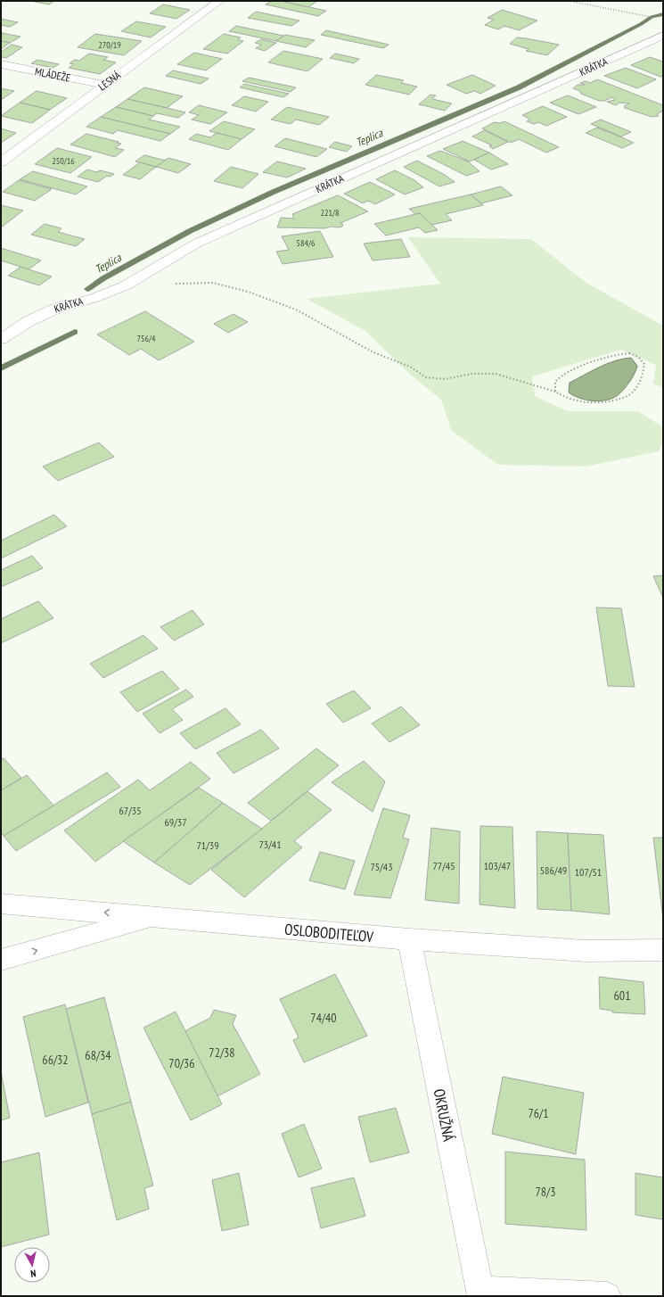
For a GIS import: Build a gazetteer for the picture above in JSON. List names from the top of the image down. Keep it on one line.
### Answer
{"streets":{"street":["KRÁTKA","MLÁDEŽE","LESNÁ","OSLOBODITEĽOV","OKRUŽNÁ"]},"crossings":[["MLÁDEŽE","LESNÁ"],["OSLOBODITEĽOV","OKRUŽNÁ"]],"water":["Teplica"],"house_numbers":["270/19","250/16","221/8","584/6","756/4","67/35","69/37","73/41","71/39","77/45","103/47","75/43","586/49","107/51","601","74/40","72/38","68/34","66/32","70/36","76/1","78/3"],"north":"bottom"}
